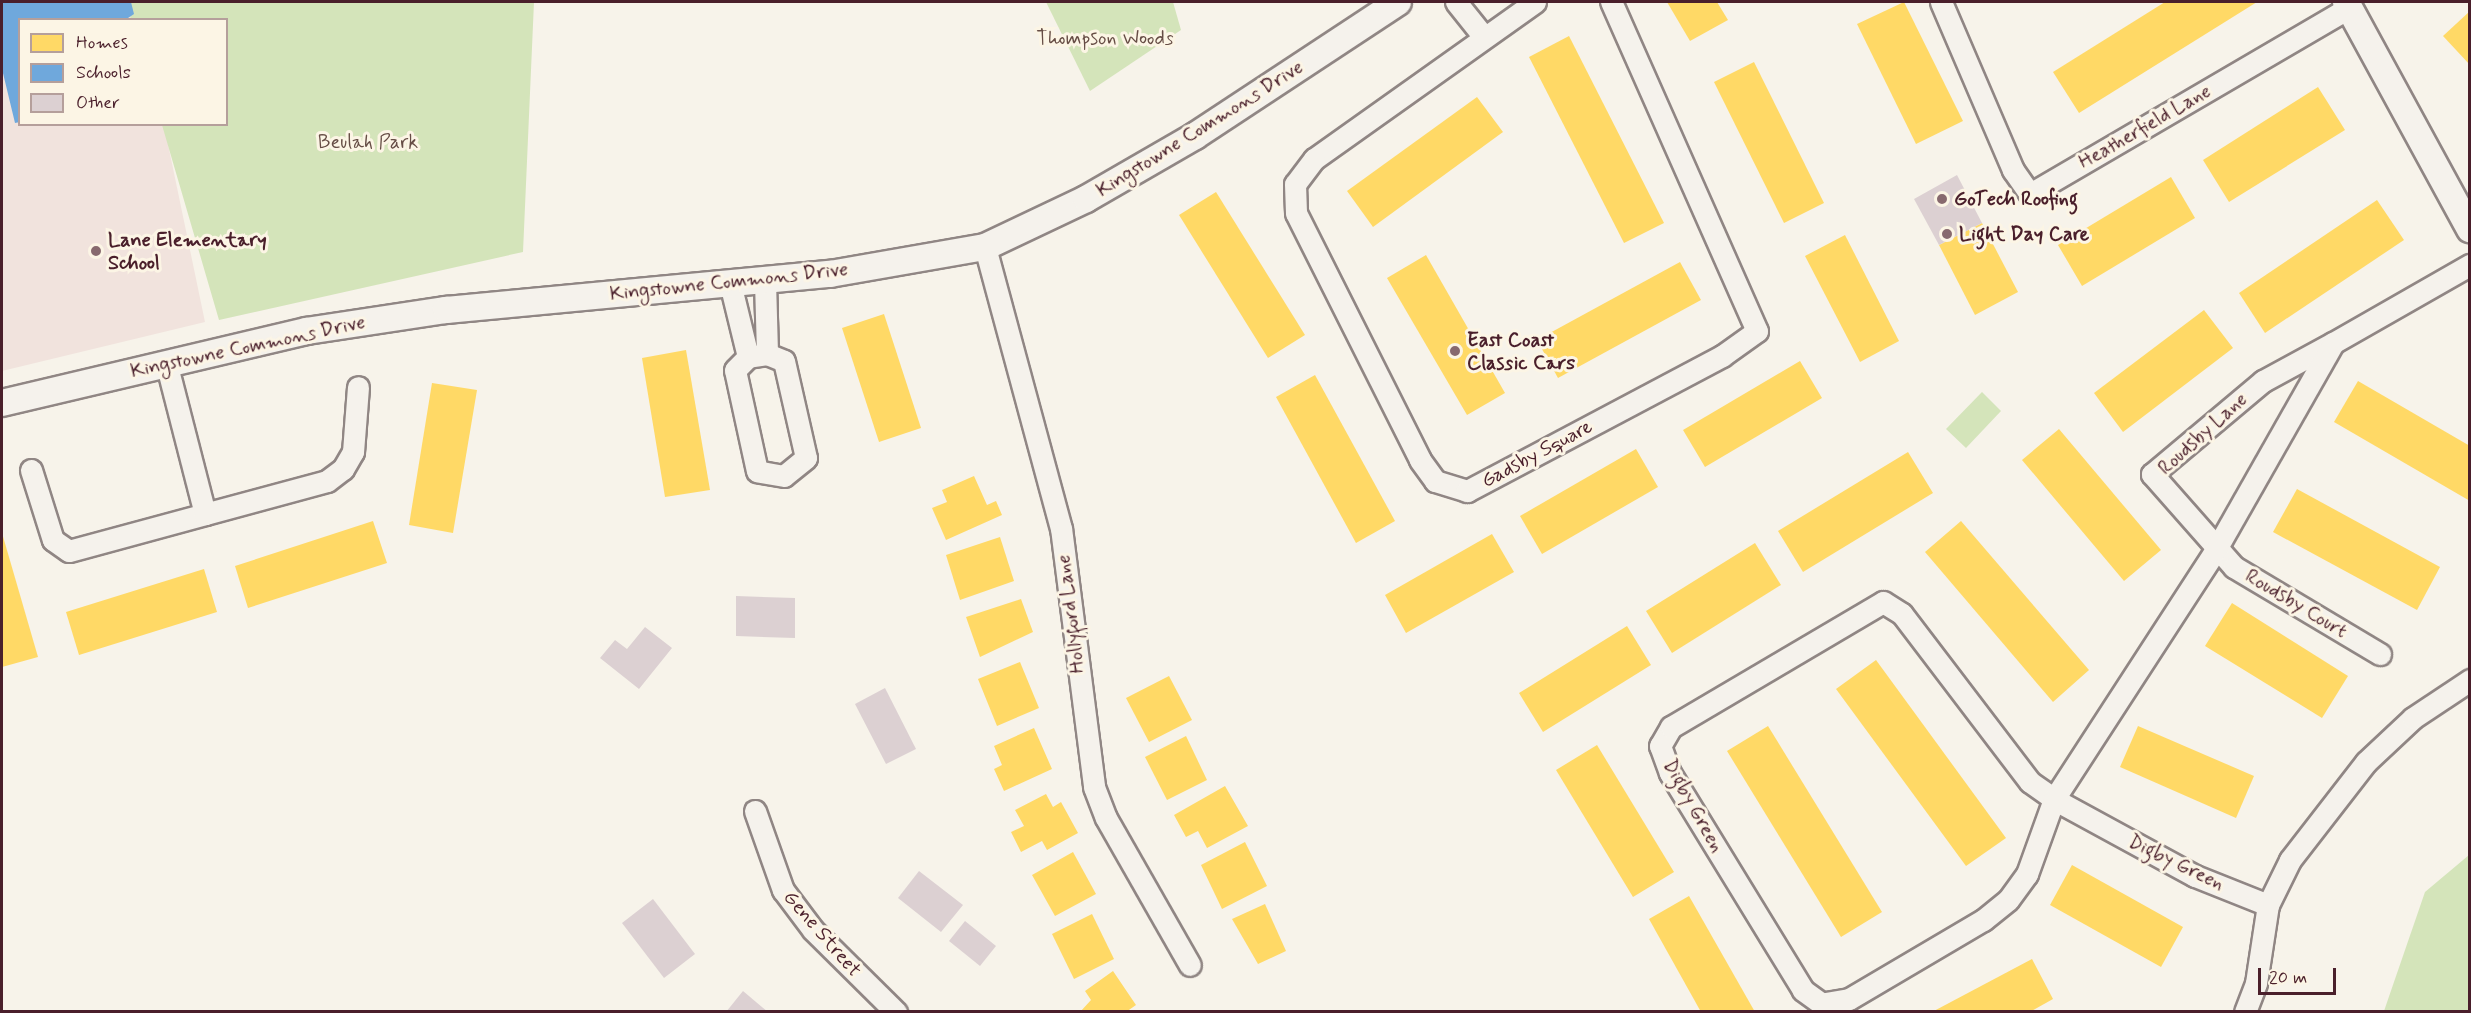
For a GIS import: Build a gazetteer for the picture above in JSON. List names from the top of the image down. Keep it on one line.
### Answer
{"streets":{"street":["Heatherfield Lane","Kingstowne Commons Drive","Roudsby Lane","Gadsby Square","Roudsby Court","Hollyford Lane","Digby Green","Gene Street"]},"crossings":[["Kingstowne Commons Drive","Hollyford Lane"],["Roudsby Lane","Roudsby Court"]],"parks":["Thompson Woods","Beulah Park"],"places":["GoTech Roofing","Light Day Care","Lane Elementary School","East Coast Classic Cars"],"legend":["Homes","Schools","Other"],"scale_bar":"20 m"}
